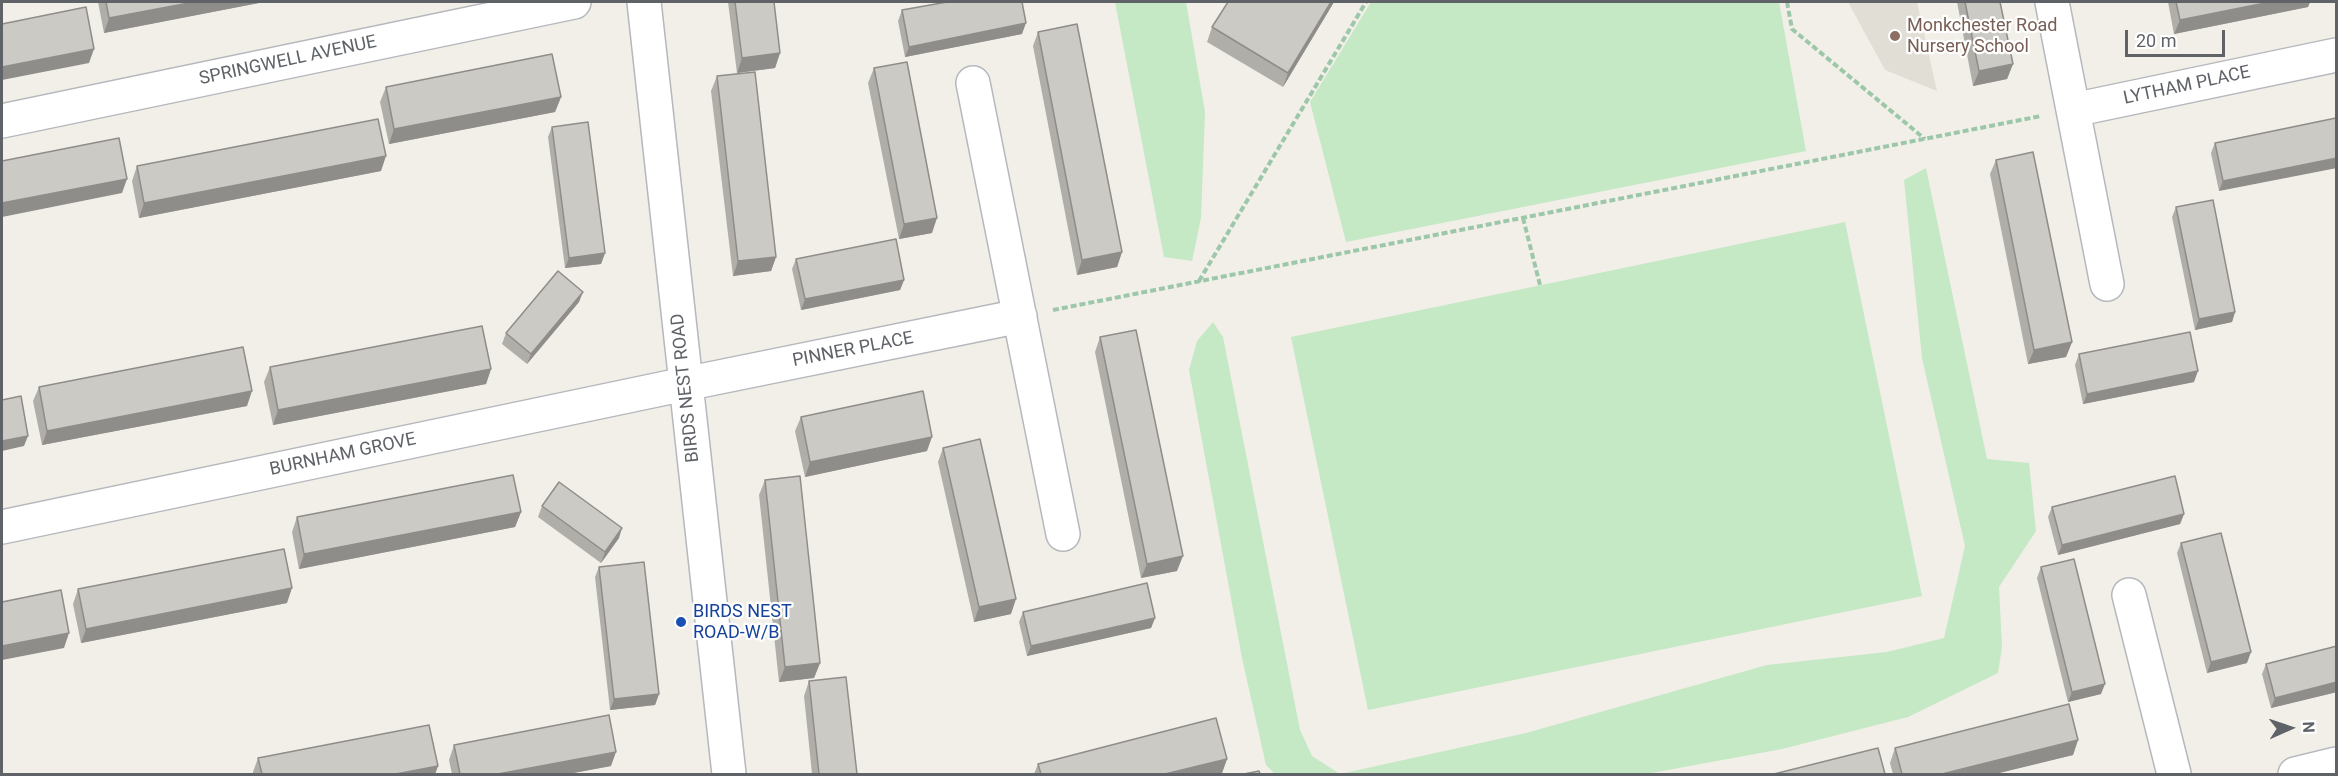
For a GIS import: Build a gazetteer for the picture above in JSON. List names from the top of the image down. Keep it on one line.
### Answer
{"streets":{"street":["SPRINGWELL AVENUE","LYTHAM PLACE","PINNER PLACE","BIRDS NEST ROAD","BURNHAM GROVE"]},"crossings":[["PINNER PLACE","BIRDS NEST ROAD"],["PINNER PLACE","BURNHAM GROVE"],["BIRDS NEST ROAD","BURNHAM GROVE"]],"places":["Monkchester Road Nursery School","BIRDS NEST ROAD-W/B"],"scale_bar":"20 m","north":"right"}
